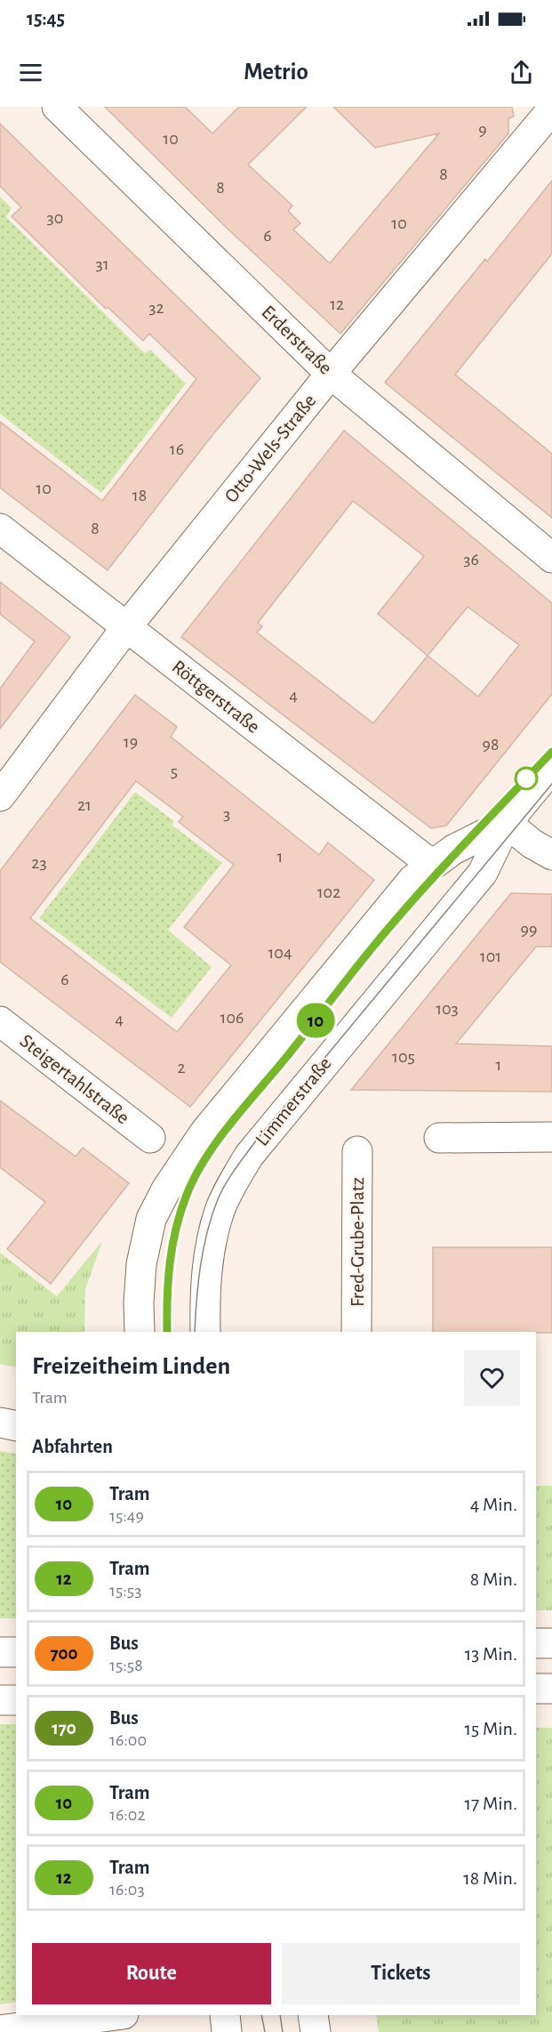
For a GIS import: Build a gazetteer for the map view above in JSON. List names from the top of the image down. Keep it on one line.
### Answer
{"streets":{"main road":["Erderstraße","Otto-Wels-Straße","Röttgerstraße","Steigertahlstraße","Limmerstraße","Fred-Grube-Platz"]},"crossings":[["Erderstraße","Otto-Wels-Straße"],["Otto-Wels-Straße","Röttgerstraße"],["Röttgerstraße","Limmerstraße"]],"lines":["tram line 10"],"house_numbers":["9","10","8","8","30","10","6","31","12","32","16","10","18","8","36","4","19","98","5","21","3","1","23","102","99","104","101","6","103","106","4","105","1","2"],"page":{"status":"15:45","header":"Metrio","on_map":"10","heading":[["Freizeitheim Linden","Tram"],"Abfahrten"],"list":[{"mark":"10","name":"Tram","note":"15:49","value":"4 Min."},{"mark":"12","name":"Tram","note":"15:53","value":"8 Min."},{"mark":"700","name":"Bus","note":"15:58","value":"13 Min."},{"mark":"170","name":"Bus","note":"16:00","value":"15 Min."},{"mark":"10","name":"Tram","note":"16:02","value":"17 Min."},{"mark":"12","name":"Tram","note":"16:03","value":"18 Min."}],"buttons":["Route","Tickets"]}}
